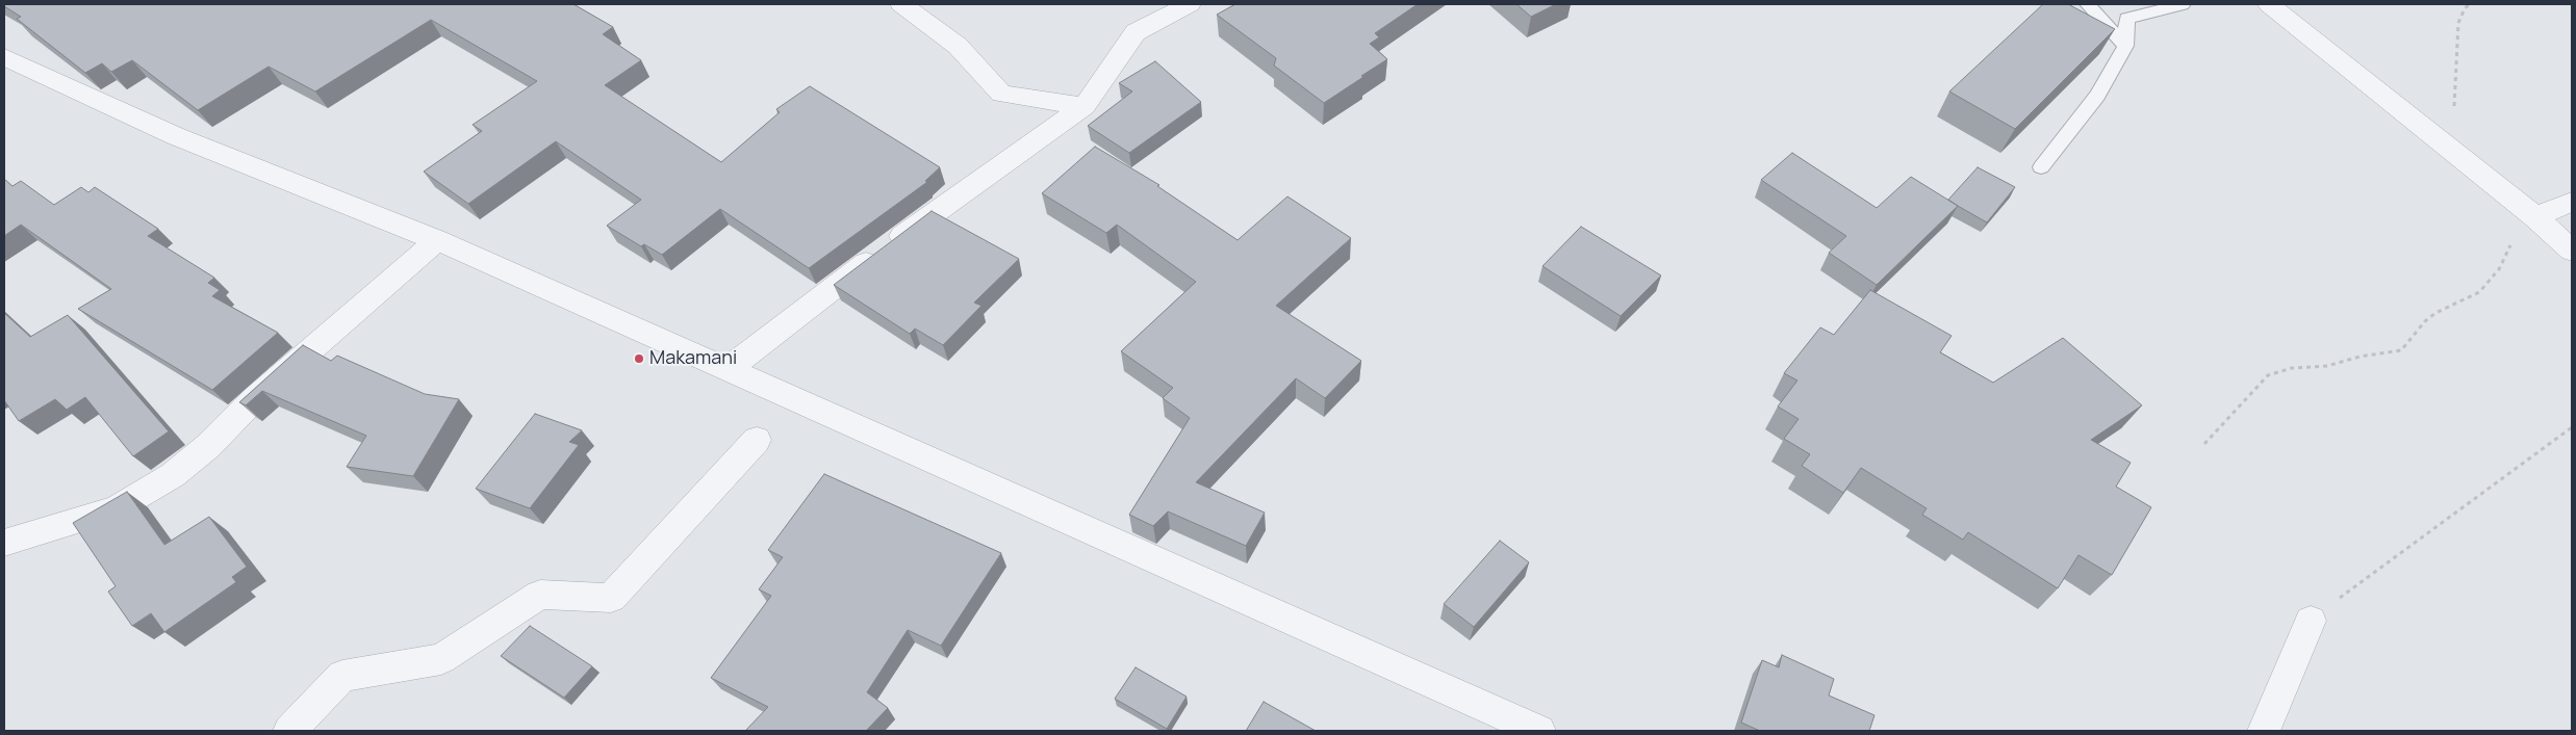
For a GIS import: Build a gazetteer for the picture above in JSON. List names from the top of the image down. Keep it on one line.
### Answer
{"places":["Makamani"]}
